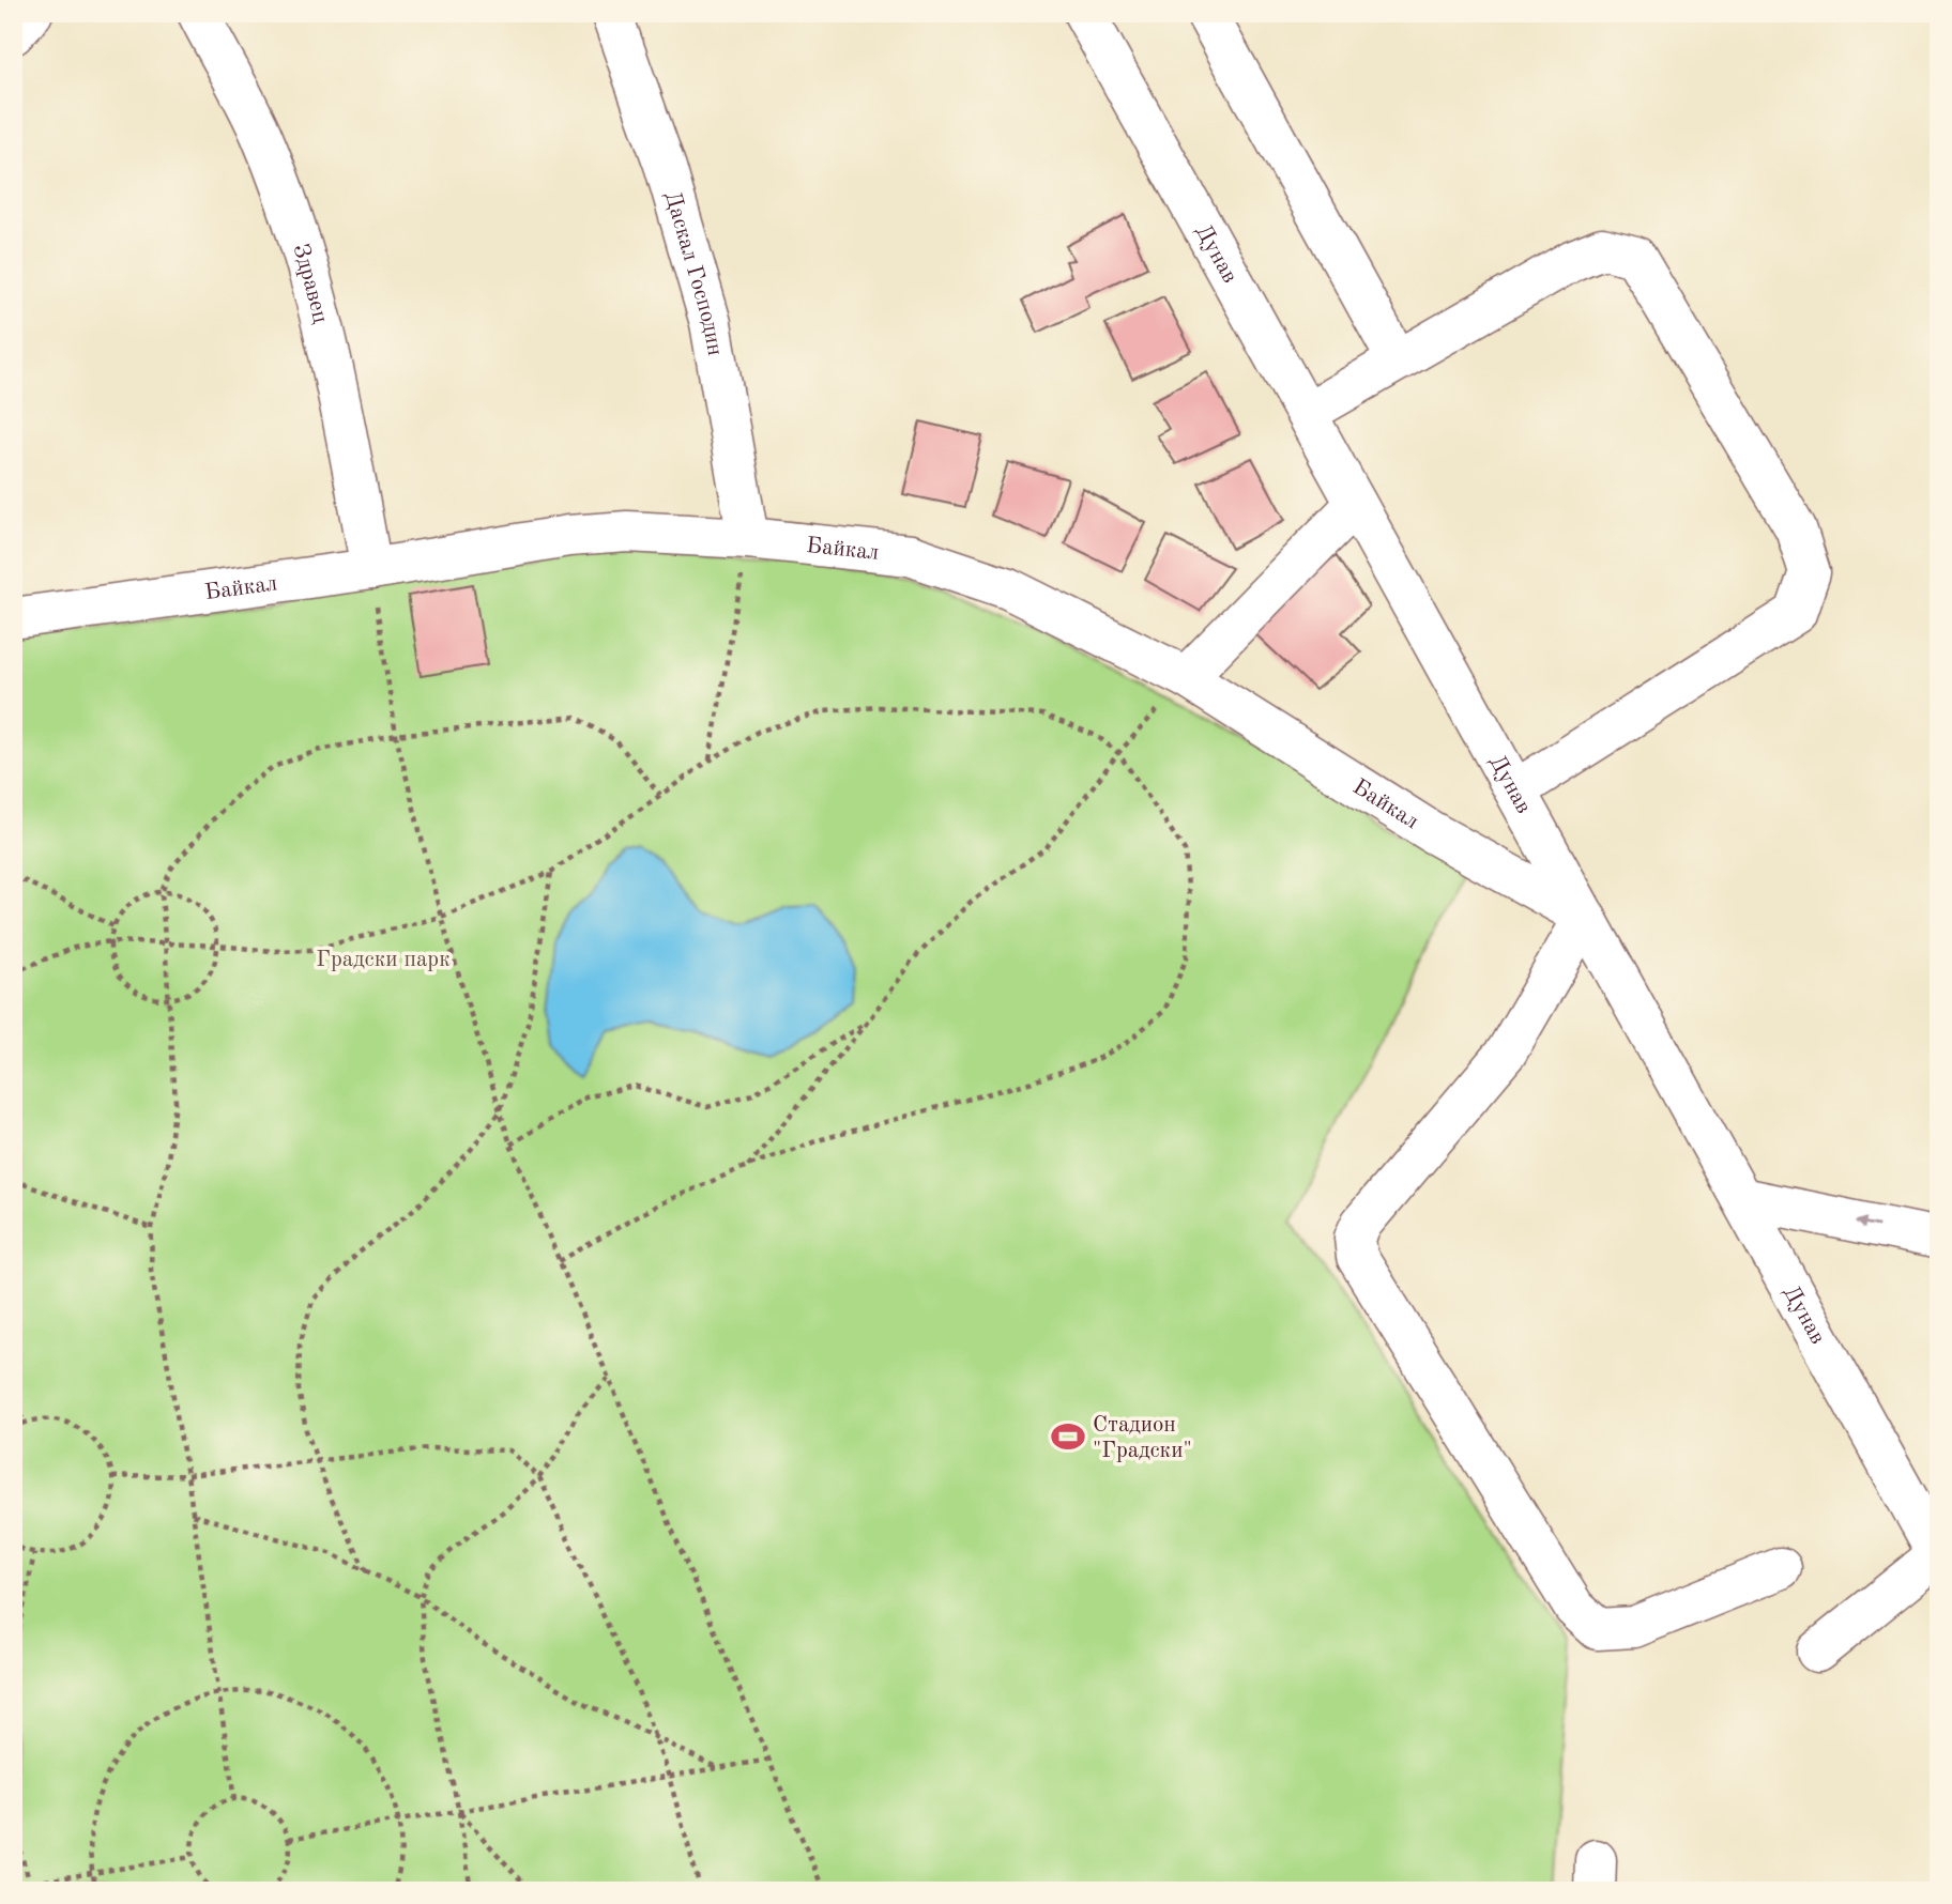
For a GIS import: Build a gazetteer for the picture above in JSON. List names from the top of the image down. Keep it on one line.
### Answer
{"streets":{"street":["Дунав","Даскал Господин","Здравец","Байкал"]},"crossings":[["Дунав","Байкал"],["Даскал Господин","Байкал"],["Здравец","Байкал"]],"parks":["Градски парк"],"places":{"sports":["Стадион \"Градски\""]}}
